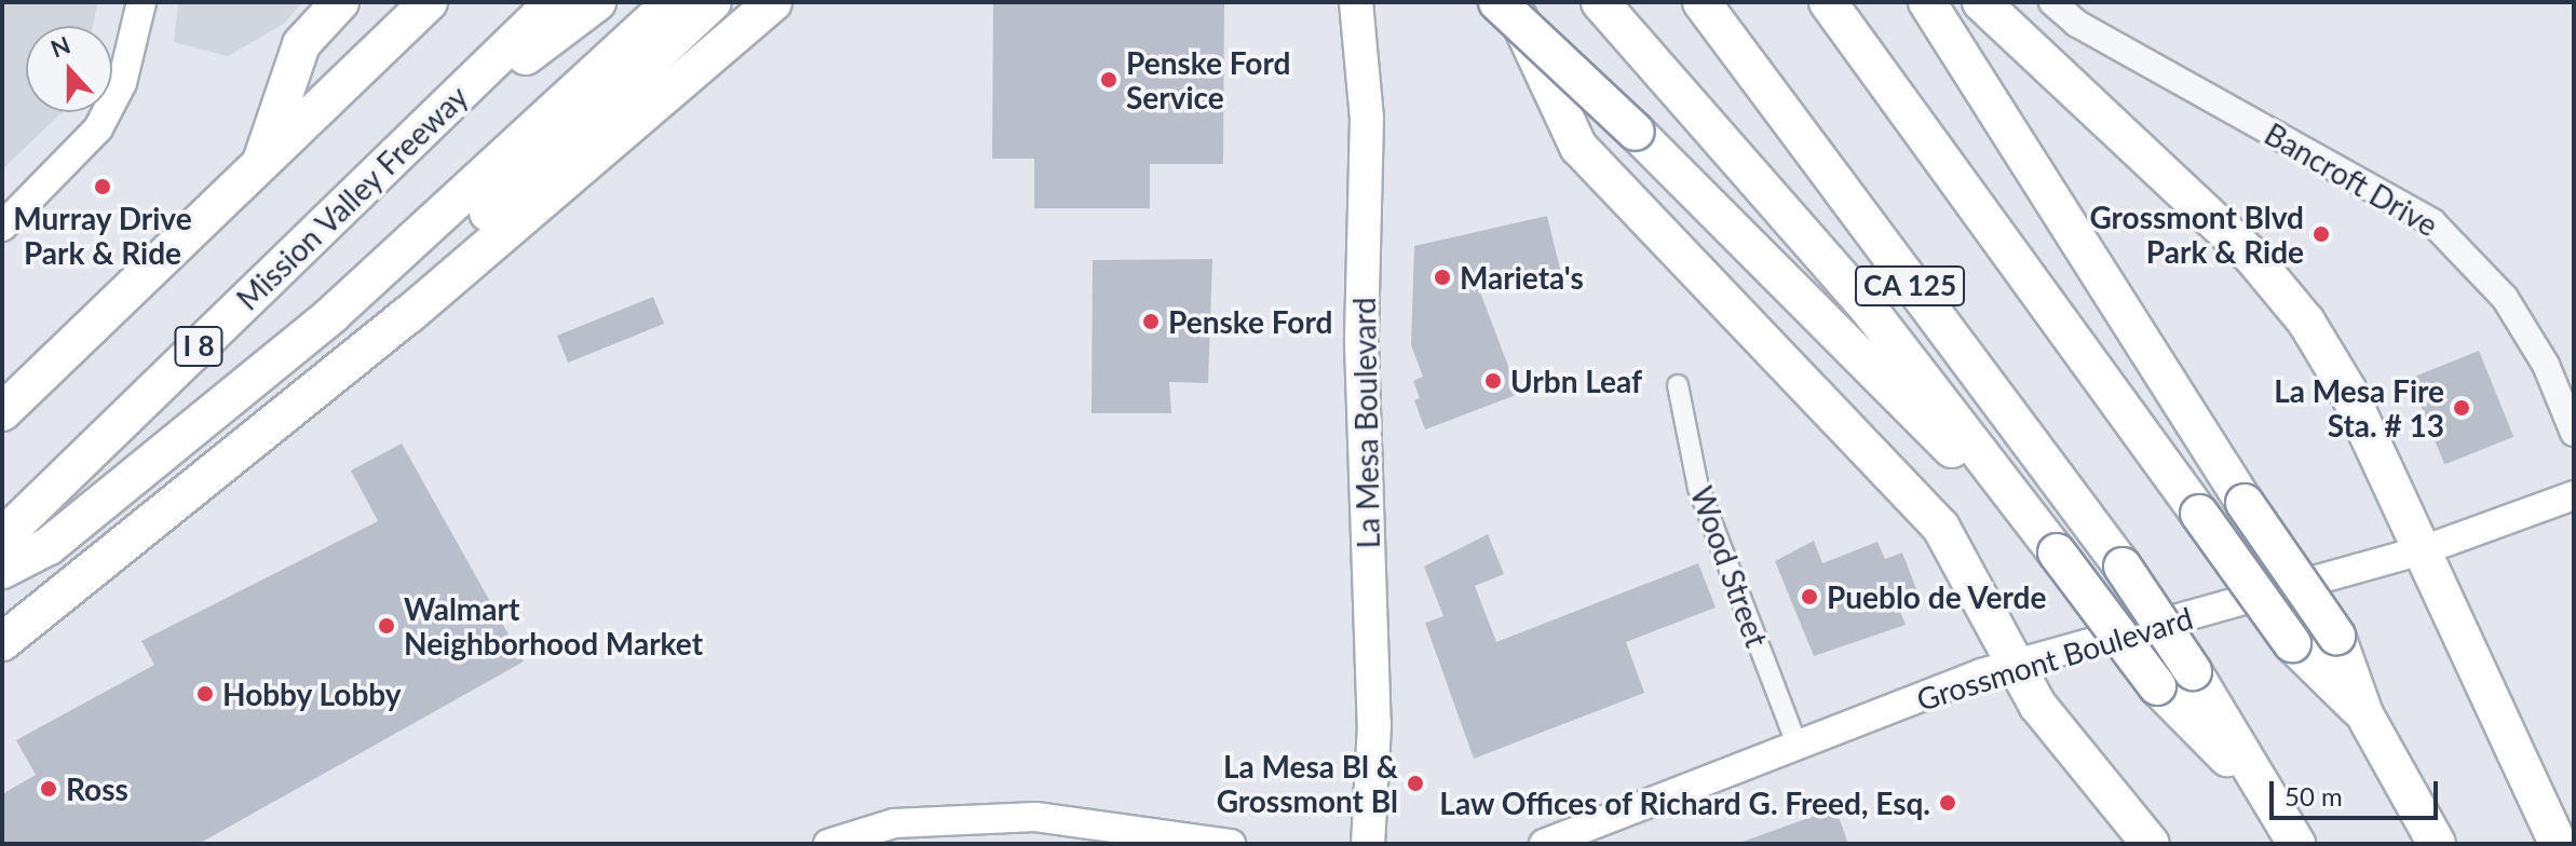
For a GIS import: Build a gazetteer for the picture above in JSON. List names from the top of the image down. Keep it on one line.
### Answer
{"streets":{"highway":["Mission Valley Freeway","CA 125","I 8"],"main road":["La Mesa Boulevard","Grossmont Boulevard"],"street":["Bancroft Drive","Wood Street"]},"crossings":[["Wood Street","Grossmont Boulevard"]],"places":["Penske Ford Service","Murray Drive Park & Ride","Grossmont Blvd Park & Ride","Marieta's","Penske Ford","Urbn Leaf","La Mesa Fire Sta. # 13","Pueblo de Verde","Walmart Neighborhood Market","Hobby Lobby","La Mesa Bl & Grossmont Bl","Ross","Law Offices of Richard G. Freed, Esq."],"scale_bar":"50 m","north":"top"}
